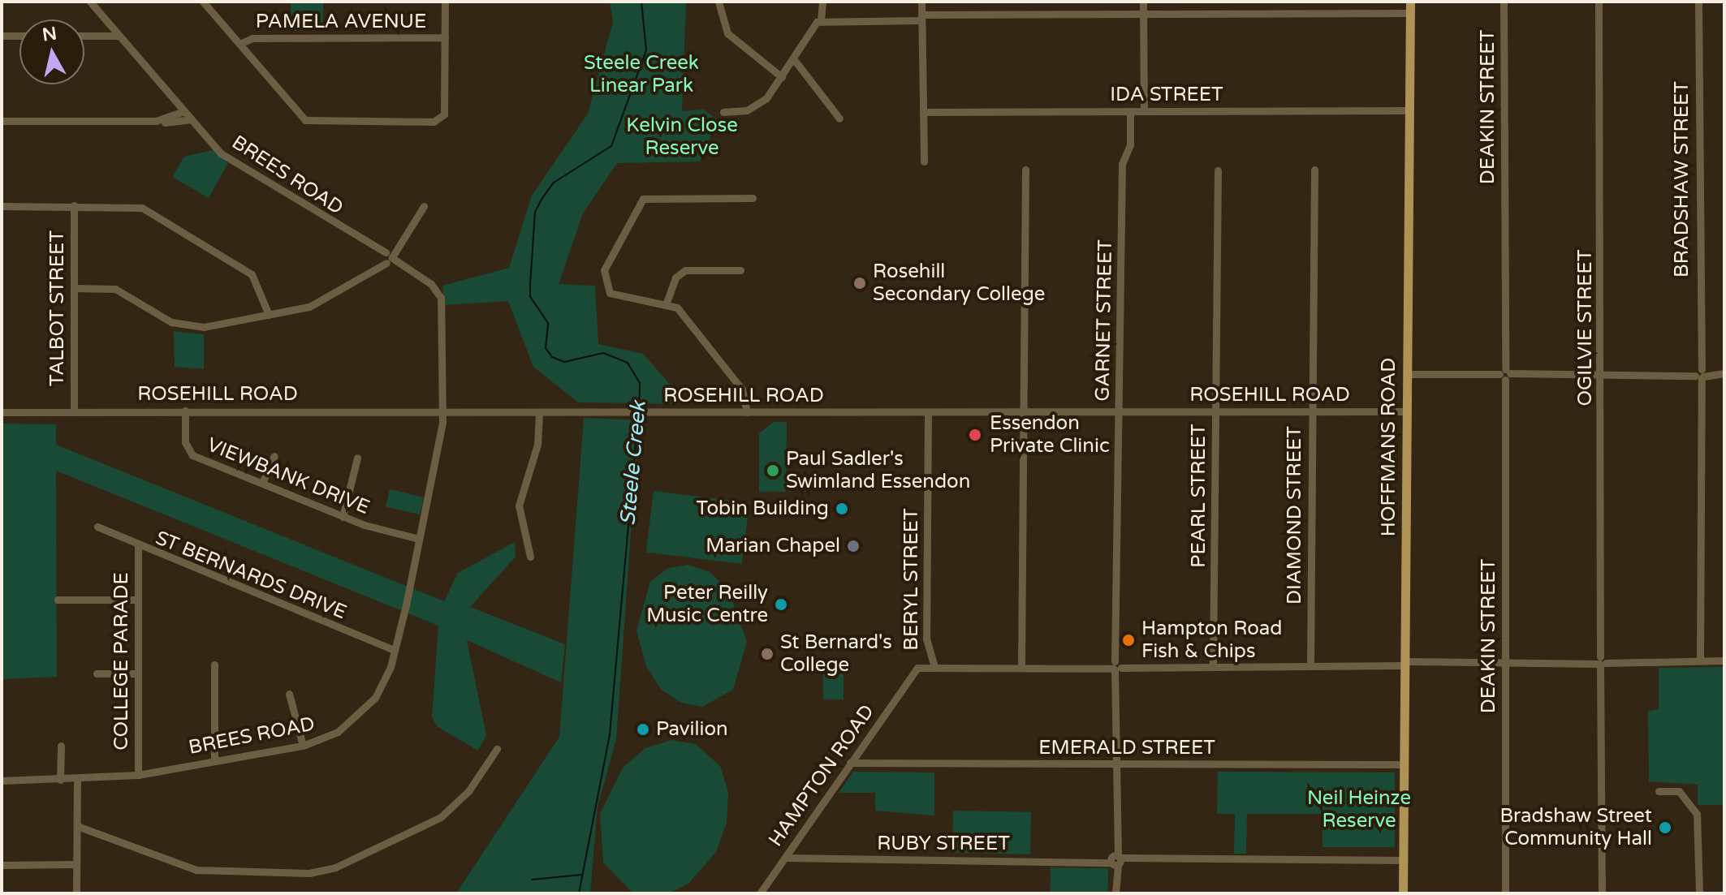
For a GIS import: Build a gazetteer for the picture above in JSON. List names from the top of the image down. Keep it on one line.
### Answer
{"streets":{"main road":["HOFFMANS ROAD"],"street":["PAMELA AVENUE","IDA STREET","DEAKIN STREET","BREES ROAD","BRADSHAW STREET","TALBOT STREET","GARNET STREET","OGILVIE STREET","ROSEHILL ROAD","VIEWBANK DRIVE","PEARL STREET","DIAMOND STREET","ST BERNARDS DRIVE","BERYL STREET","COLLEGE PARADE","EMERALD STREET","HAMPTON ROAD","RUBY STREET"]},"crossings":[["IDA STREET","GARNET STREET"],["IDA STREET","HOFFMANS ROAD"],["DEAKIN STREET","HAMPTON ROAD"],["BREES ROAD","ROSEHILL ROAD"],["BREES ROAD","VIEWBANK DRIVE"],["BREES ROAD","ST BERNARDS DRIVE"],["BREES ROAD","COLLEGE PARADE"],["TALBOT STREET","ROSEHILL ROAD"],["GARNET STREET","ROSEHILL ROAD"],["GARNET STREET","EMERALD STREET"],["GARNET STREET","HAMPTON ROAD"],["GARNET STREET","RUBY STREET"],["OGILVIE STREET","HAMPTON ROAD"],["ROSEHILL ROAD","HOFFMANS ROAD"],["ROSEHILL ROAD","VIEWBANK DRIVE"],["ROSEHILL ROAD","PEARL STREET"],["ROSEHILL ROAD","DIAMOND STREET"],["ROSEHILL ROAD","BERYL STREET"],["HOFFMANS ROAD","EMERALD STREET"],["HOFFMANS ROAD","HAMPTON ROAD"],["HOFFMANS ROAD","RUBY STREET"],["PEARL STREET","HAMPTON ROAD"],["DIAMOND STREET","HAMPTON ROAD"],["ST BERNARDS DRIVE","COLLEGE PARADE"],["BERYL STREET","HAMPTON ROAD"],["EMERALD STREET","HAMPTON ROAD"],["HAMPTON ROAD","RUBY STREET"]],"water":["Steele Creek"],"parks":["Steele Creek Linear Park","Kelvin Close Reserve","Neil Heinze Reserve"],"places":["Rosehill Secondary College","Essendon Private Clinic","Paul Sadler's Swimland Essendon","Tobin Building","Marian Chapel","Peter Reilly Music Centre","Hampton Road Fish & Chips","St Bernard's College","Pavilion","Bradshaw Street Community Hall"],"north":"top"}
